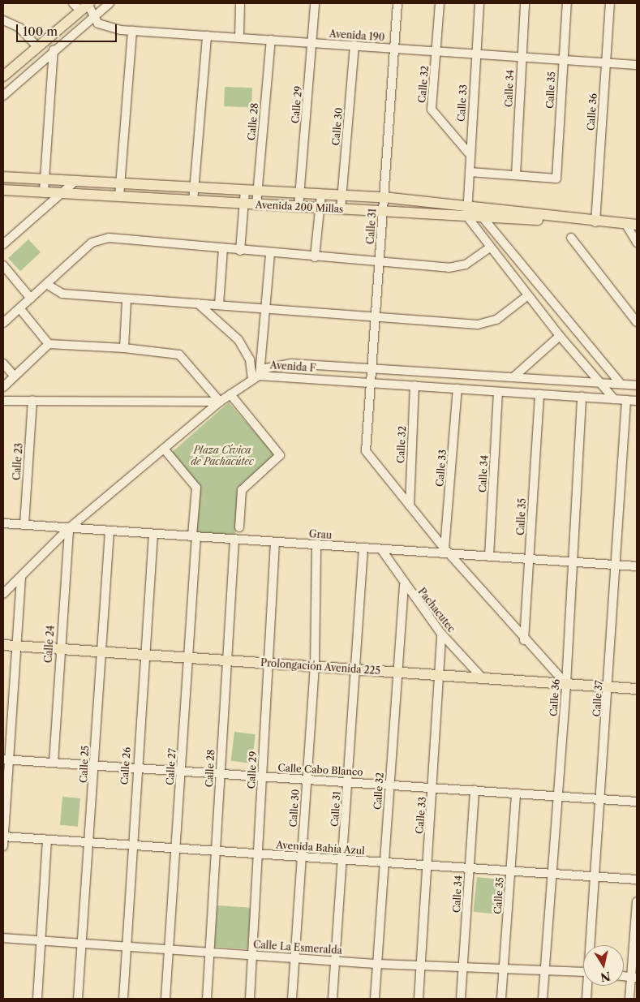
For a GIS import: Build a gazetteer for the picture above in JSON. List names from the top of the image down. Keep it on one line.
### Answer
{"streets":{"main road":["Avenida 200 Millas","Prolongación Avenida 225"],"street":["Avenida 190","Calle 32","Calle 34","Calle 35","Calle 33","Calle 29","Calle 36","Calle 28","Calle 30","Calle 31","Avenida F","Calle 23","Grau","Pachacutec","Calle 24","Calle 37","Calle 25","Calle 26","Calle 27","Calle Cabo Blanco","Avenida Bahía Azul","Calle La Esmeralda"]},"crossings":[["Avenida 190","Calle 32"],["Avenida 190","Calle 34"],["Avenida 190","Calle 35"],["Avenida 190","Calle 33"],["Avenida 190","Calle 29"],["Avenida 190","Calle 36"],["Avenida 190","Calle 28"],["Avenida 190","Calle 30"],["Avenida 190","Calle 31"],["Calle 32","Calle 33"],["Calle 32","Calle 31"],["Calle 32","Avenida F"],["Calle 32","Pachacutec"],["Calle 32","Prolongación Avenida 225"],["Calle 32","Calle Cabo Blanco"],["Calle 32","Avenida Bahía Azul"],["Calle 32","Calle La Esmeralda"],["Calle 34","Calle 35"],["Calle 34","Avenida F"],["Calle 34","Grau"],["Calle 34","Calle Cabo Blanco"],["Calle 34","Avenida Bahía Azul"],["Calle 34","Calle La Esmeralda"],["Calle 35","Avenida F"],["Calle 35","Grau"],["Calle 35","Calle Cabo Blanco"],["Calle 35","Avenida Bahía Azul"],["Calle 35","Calle La Esmeralda"],["Calle 33","Avenida 200 Millas"],["Calle 33","Avenida F"],["Calle 33","Grau"],["Calle 33","Pachacutec"],["Calle 33","Prolongación Avenida 225"],["Calle 33","Calle Cabo Blanco"],["Calle 33","Avenida Bahía Azul"],["Calle 33","Calle La Esmeralda"],["Calle 29","Avenida 200 Millas"],["Calle 29","Grau"],["Calle 29","Prolongación Avenida 225"],["Calle 29","Calle Cabo Blanco"],["Calle 29","Avenida Bahía Azul"],["Calle 29","Calle La Esmeralda"],["Calle 36","Avenida 200 Millas"],["Calle 36","Avenida F"],["Calle 36","Grau"],["Calle 36","Prolongación Avenida 225"],["Calle 36","Calle Cabo Blanco"],["Calle 36","Avenida Bahía Azul"],["Calle 36","Calle La Esmeralda"],["Calle 28","Avenida 200 Millas"],["Calle 28","Grau"],["Calle 28","Prolongación Avenida 225"],["Calle 28","Calle Cabo Blanco"],["Calle 28","Avenida Bahía Azul"],["Calle 28","Calle La Esmeralda"],["Calle 30","Avenida 200 Millas"],["Calle 30","Grau"],["Calle 30","Prolongación Avenida 225"],["Calle 30","Calle Cabo Blanco"],["Calle 30","Avenida Bahía Azul"],["Calle 30","Calle La Esmeralda"],["Avenida 200 Millas","Calle 31"],["Calle 31","Avenida F"],["Calle 31","Grau"],["Calle 31","Prolongación Avenida 225"],["Calle 31","Calle Cabo Blanco"],["Calle 31","Avenida Bahía Azul"],["Calle 31","Calle La Esmeralda"],["Avenida F","Calle 37"],["Calle 23","Grau"],["Grau","Pachacutec"],["Grau","Calle 24"],["Grau","Calle 37"],["Grau","Calle 25"],["Grau","Calle 26"],["Grau","Calle 27"],["Pachacutec","Prolongación Avenida 225"],["Calle 24","Prolongación Avenida 225"],["Calle 24","Calle Cabo Blanco"],["Prolongación Avenida 225","Calle 37"],["Prolongación Avenida 225","Calle 25"],["Prolongación Avenida 225","Calle 26"],["Prolongación Avenida 225","Calle 27"],["Calle 37","Calle Cabo Blanco"],["Calle 37","Avenida Bahía Azul"],["Calle 25","Calle Cabo Blanco"],["Calle 25","Avenida Bahía Azul"],["Calle 25","Calle La Esmeralda"],["Calle 26","Calle Cabo Blanco"],["Calle 26","Avenida Bahía Azul"],["Calle 26","Calle La Esmeralda"],["Calle 27","Calle Cabo Blanco"],["Calle 27","Avenida Bahía Azul"],["Calle 27","Calle La Esmeralda"]],"parks":["Plaza Cívica de Pachacútec"],"scale_bar":"100 m","north":"bottom"}
